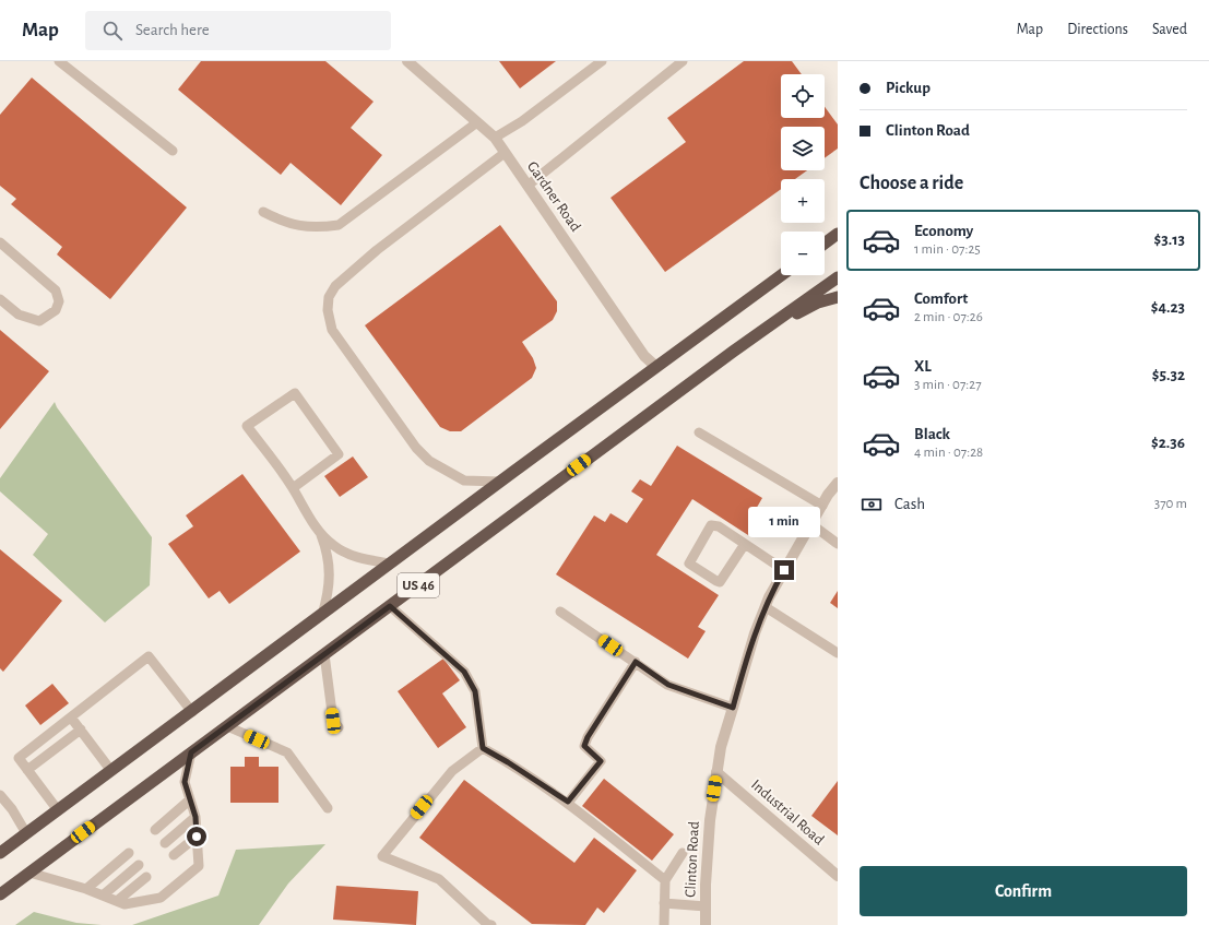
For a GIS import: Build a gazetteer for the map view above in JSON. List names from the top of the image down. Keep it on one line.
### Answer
{"streets":{"highway":["US 46"],"street":["Gardner Road","Industrial Road","Clinton Road"]},"crossings":[["Gardner Road","US 46"],["Industrial Road","Clinton Road"]],"page":{"header":"Map","search":"Search here","nav":["Map","Directions","Saved"],"banner":["Pickup","Clinton Road"],"map_buttons":["+","−"],"heading":"Choose a ride","list":[{"name":"Economy","note":"1 min · 07:25","value":"$3.13"},{"name":"Comfort","note":"2 min · 07:26","value":"$4.23"},{"name":"XL","note":"3 min · 07:27","value":"$5.32"},{"name":"Black","note":"4 min · 07:28","value":"$2.36"}],"pay":["Cash","370 m"],"bubble":"1 min","buttons":"Confirm"}}
